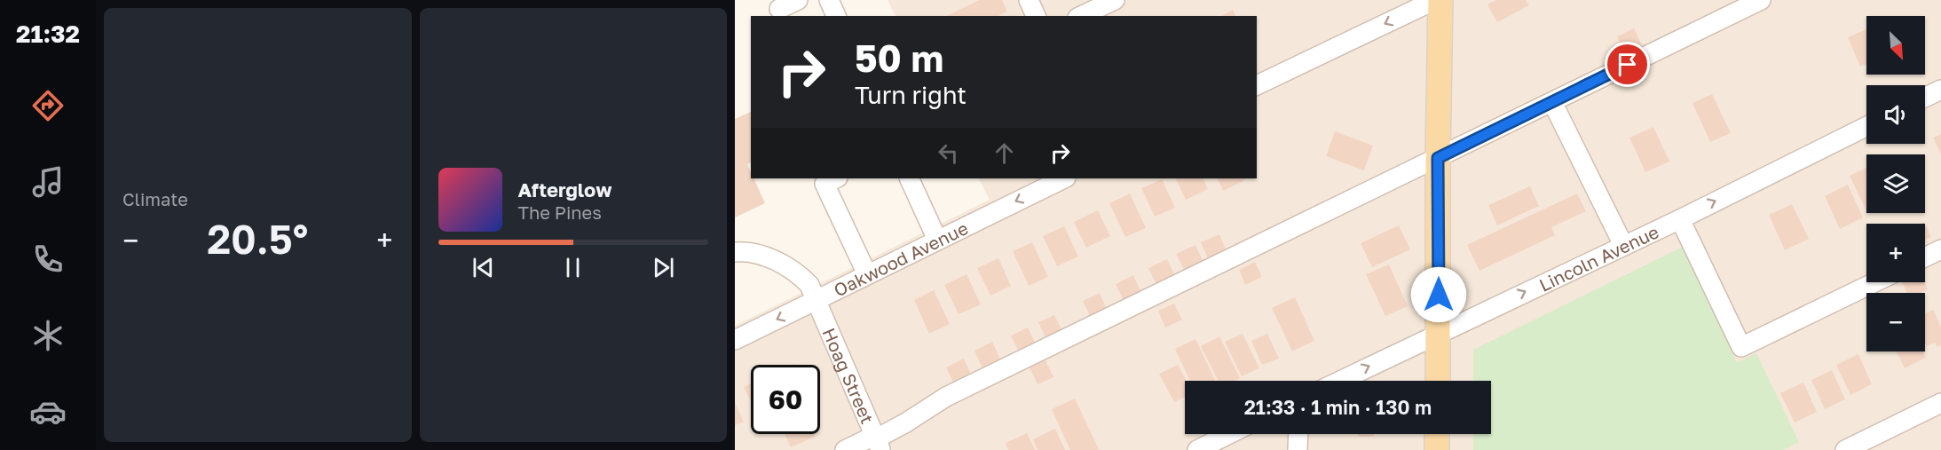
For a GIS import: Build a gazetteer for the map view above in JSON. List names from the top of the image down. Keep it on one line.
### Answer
{"streets":{"street":["Lincoln Avenue","Oakwood Avenue","Hoag Street"]},"crossings":[["Oakwood Avenue","Hoag Street"]],"north":"bottom right","page":{"tabs":"21:32","tile":"Climate","map_buttons":["+","−"],"turn":["50 m","Turn right"],"song":["Afterglow","The Pines"],"heat":["−","20.5°","+"],"limit":"60","trip":"21:33 · 1 min · 130 m"}}
